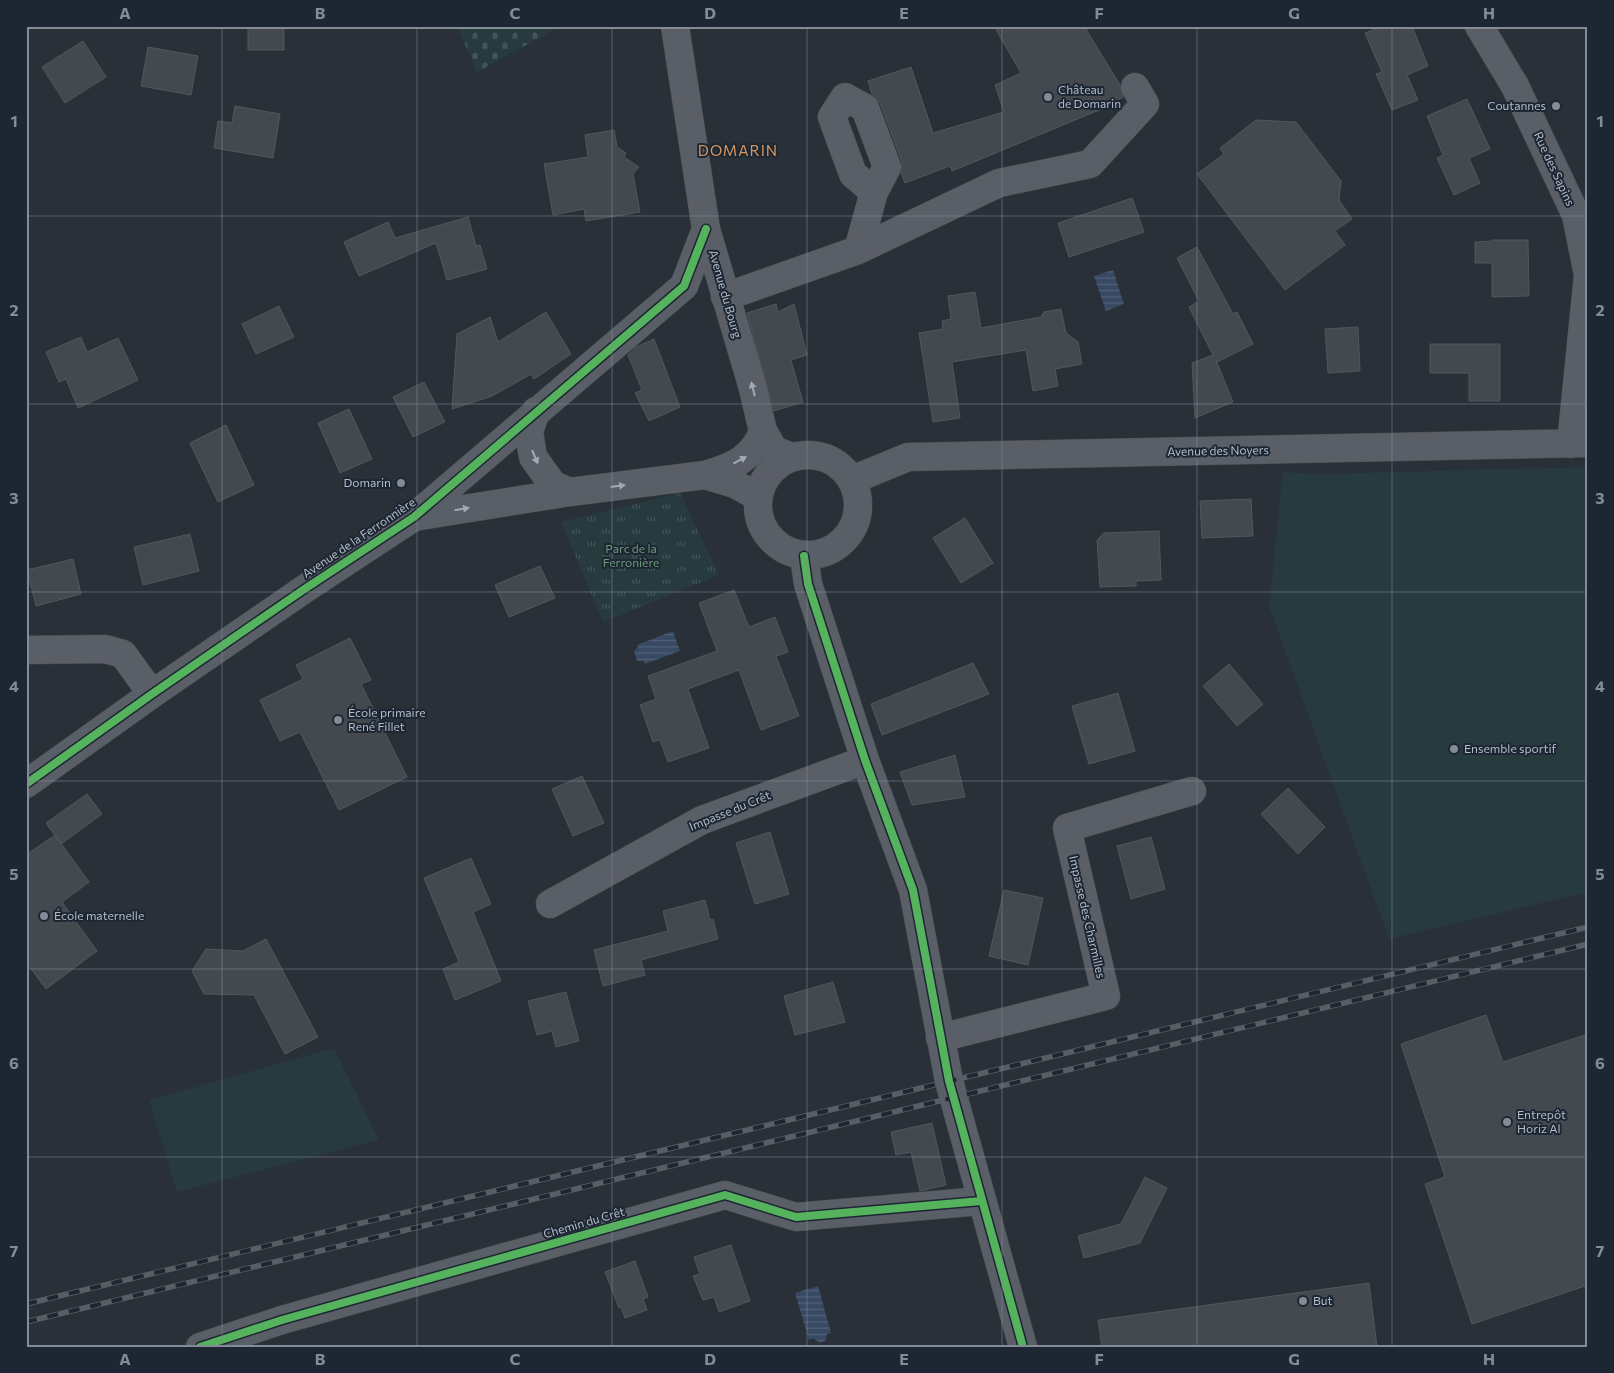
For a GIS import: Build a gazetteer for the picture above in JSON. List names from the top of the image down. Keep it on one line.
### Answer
{"streets":{"street":["Rue des Sapins","Avenue du Bourg","Avenue des Noyers","Avenue de la Ferronnière","Impasse du Crêt","Impasse des Charmilles","Chemin du Crêt"]},"crossings":[["Rue des Sapins","Avenue des Noyers"],["Avenue du Bourg","Avenue des Noyers"],["Avenue du Bourg","Avenue de la Ferronnière"],["Avenue des Noyers","Avenue de la Ferronnière"]],"districts":["DOMARIN"],"parks":["Parc de la Ferronière"],"places":["Château de Domarin","Coutannes","Domarin","École primaire René Fillet","Ensemble sportif","École maternelle","Entrepôt Horiz Al","But"],"grid":{"columns":["A","B","C","D","E","F","G","H"],"rows":["1","2","3","4","5","6","7"]}}
